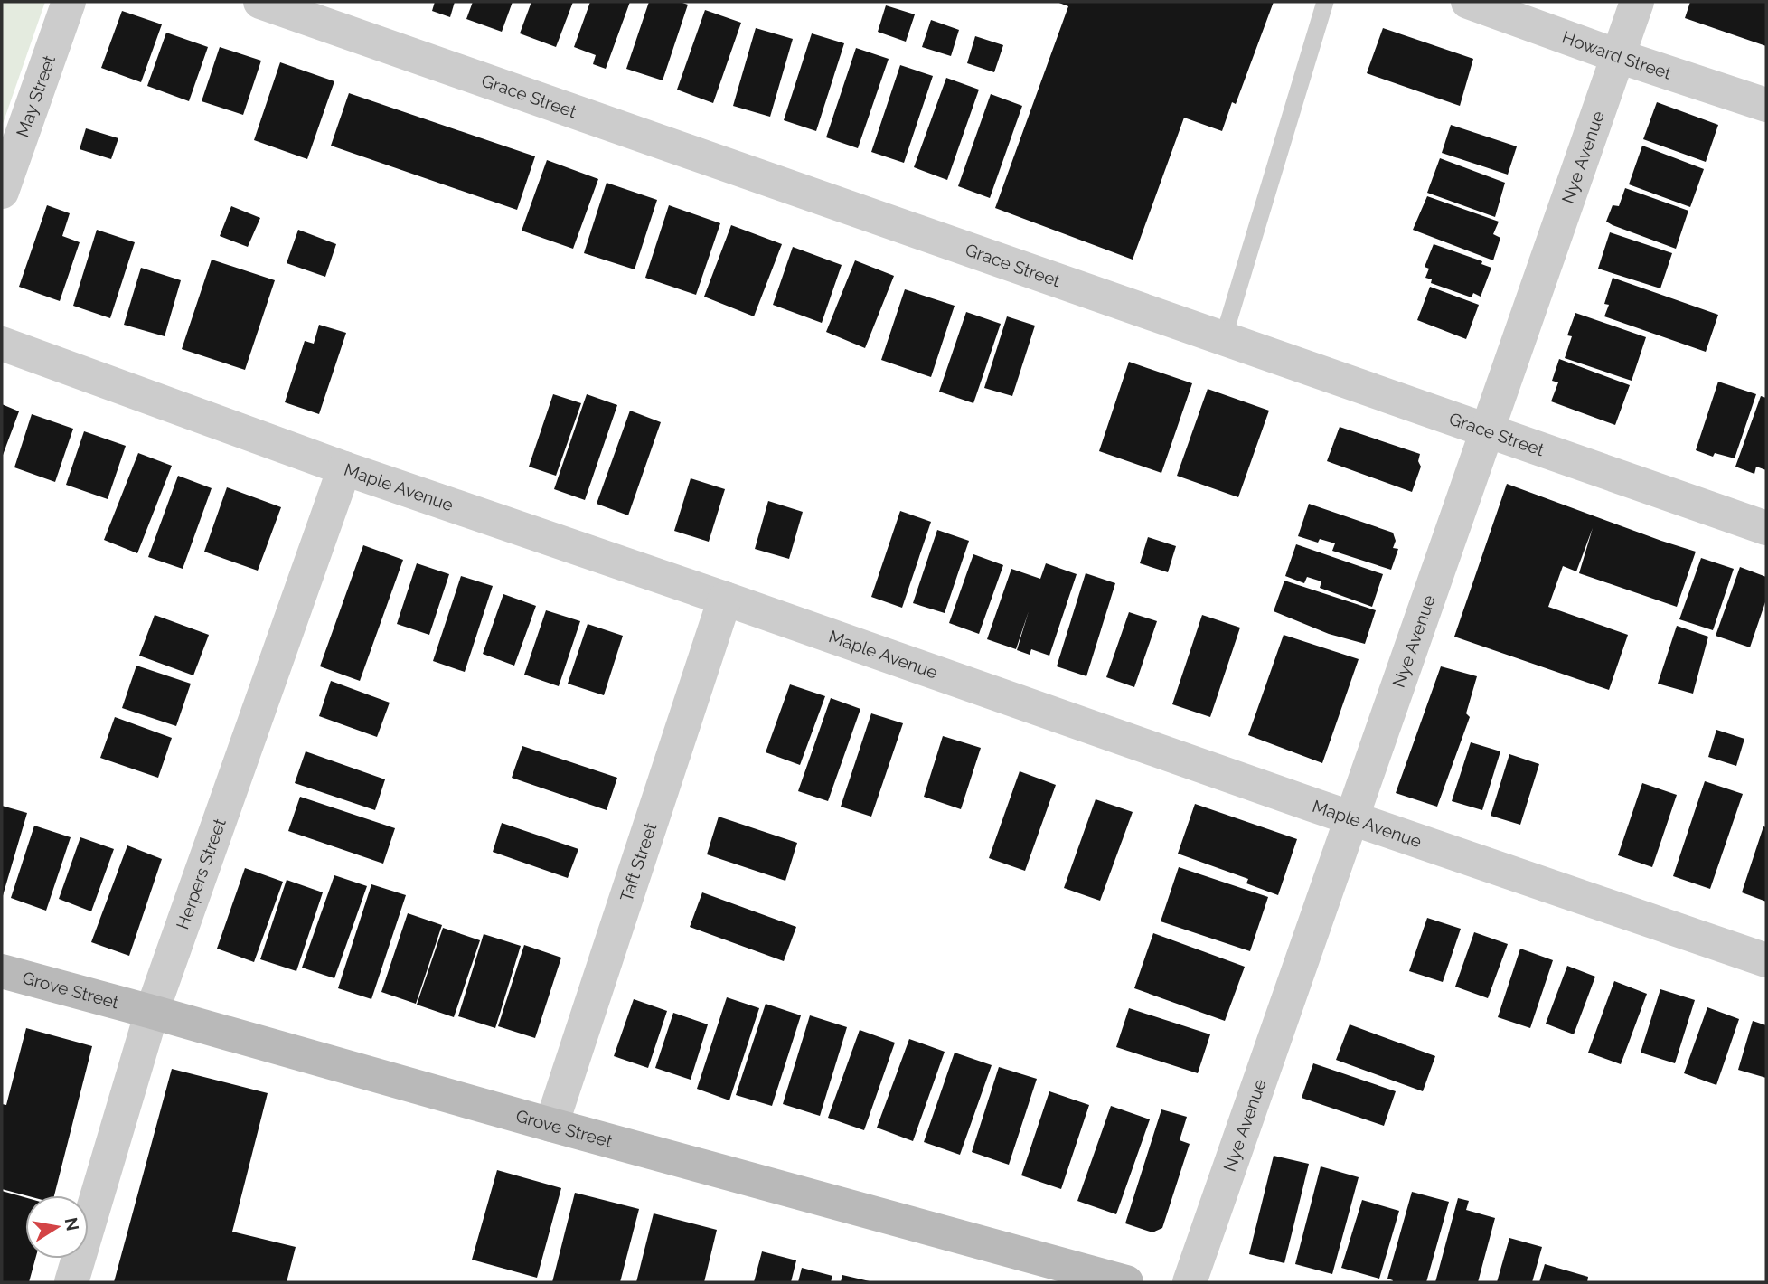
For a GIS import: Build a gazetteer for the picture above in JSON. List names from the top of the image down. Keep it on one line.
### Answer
{"streets":{"main road":["Grove Street"],"street":["Howard Street","Grace Street","May Street","Nye Avenue","Maple Avenue","Taft Street","Herpers Street"]},"crossings":[["Howard Street","Nye Avenue"],["Grace Street","Nye Avenue"],["Nye Avenue","Maple Avenue"],["Maple Avenue","Taft Street"],["Maple Avenue","Herpers Street"],["Taft Street","Grove Street"],["Herpers Street","Grove Street"]],"north":"right"}
